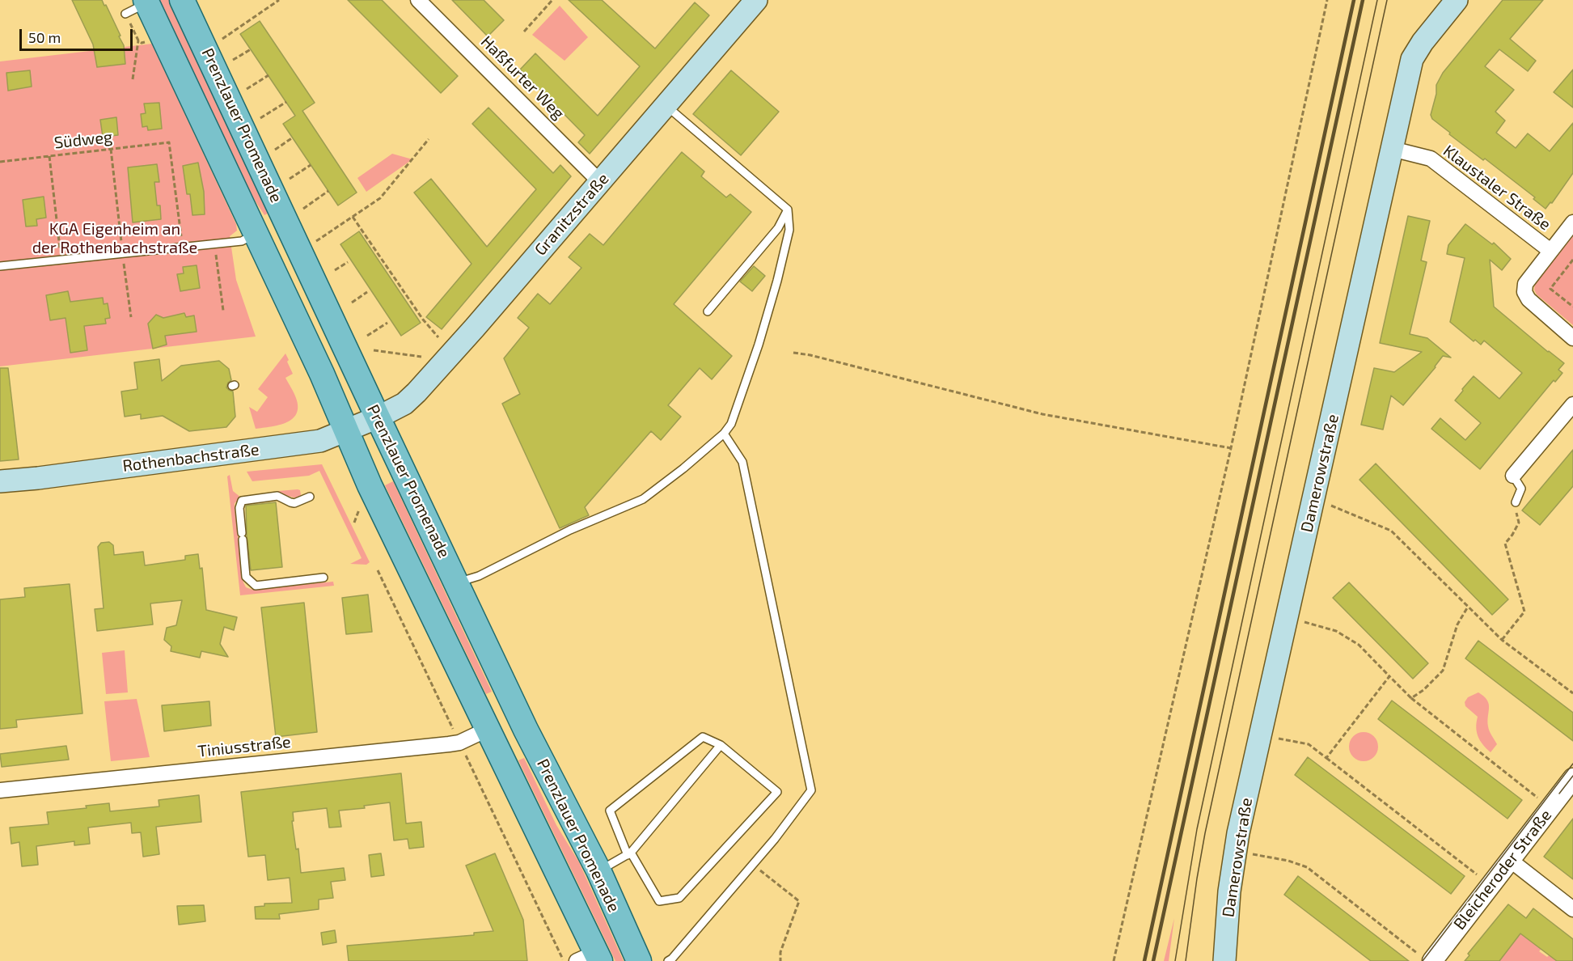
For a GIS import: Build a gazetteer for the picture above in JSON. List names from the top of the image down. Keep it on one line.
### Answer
{"streets":{"main road":["Prenzlauer Promenade","Granitzstraße","Rothenbachstraße","Damerowstraße"],"street":["Haßfurter Weg","Klaustaler Straße","Tiniusstraße","Bleicheroder Straße"],"path":["Südweg"]},"crossings":[["Haßfurter Weg","Granitzstraße"],["Prenzlauer Promenade","Granitzstraße"],["Prenzlauer Promenade","Rothenbachstraße"],["Prenzlauer Promenade","Tiniusstraße"],["Klaustaler Straße","Damerowstraße"],["Granitzstraße","Rothenbachstraße"]],"parks":["KGA Eigenheim an der Rothenbachstraße"],"scale_bar":"50 m"}
